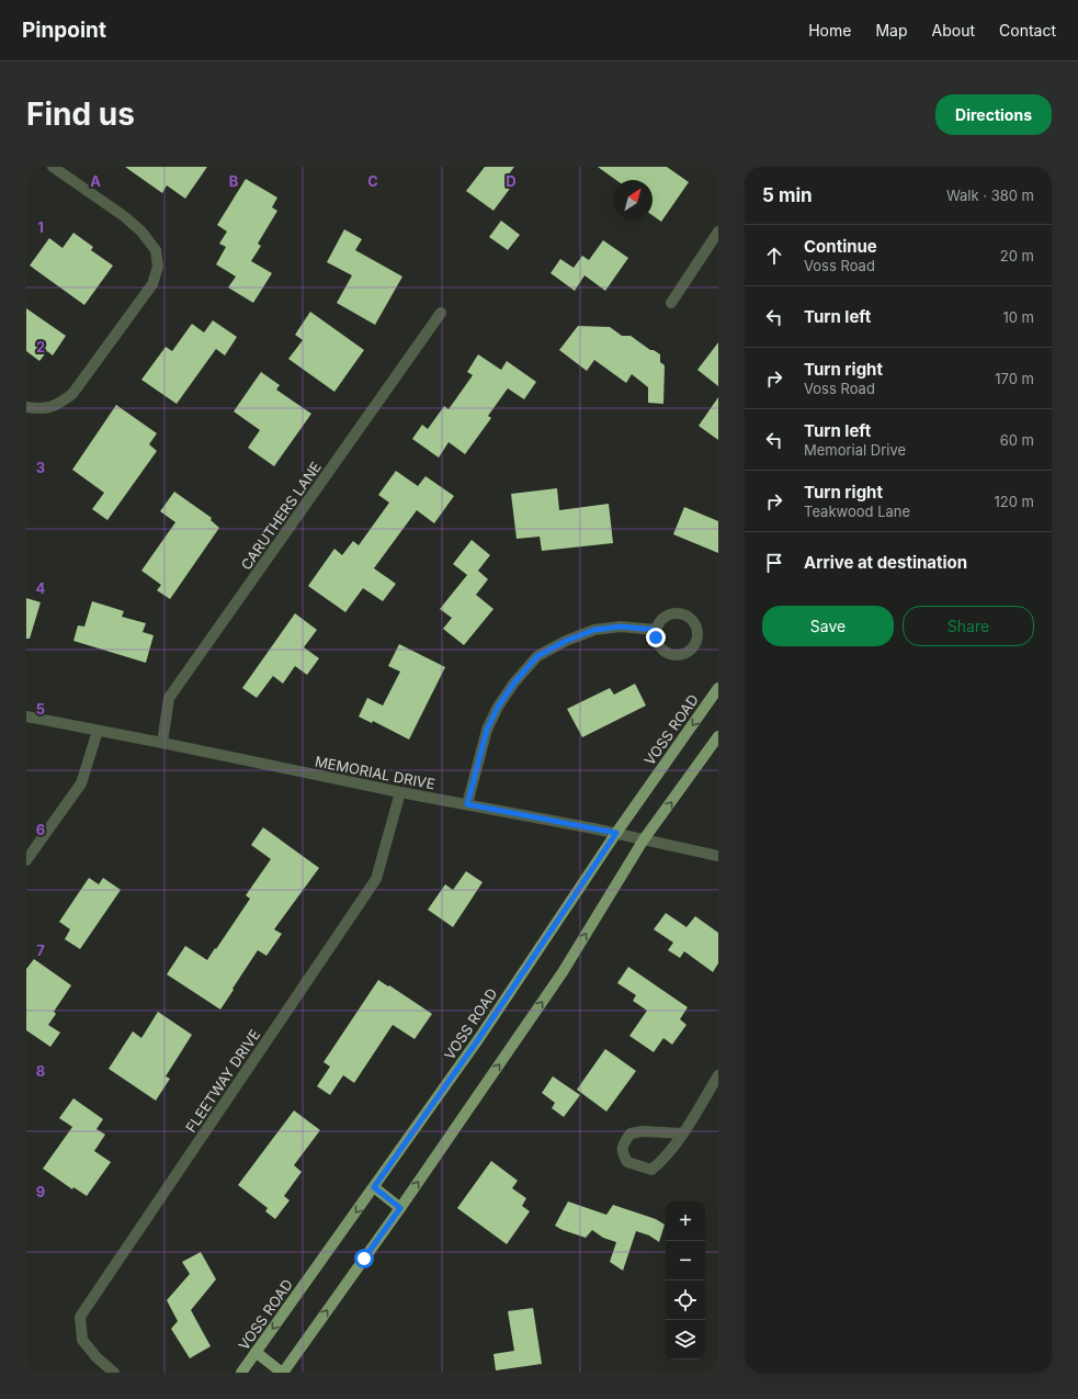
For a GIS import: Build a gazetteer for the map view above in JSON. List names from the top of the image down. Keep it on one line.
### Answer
{"streets":{"main road":["VOSS ROAD"],"street":["CARUTHERS LANE","MEMORIAL DRIVE","FLEETWAY DRIVE"]},"crossings":[["CARUTHERS LANE","MEMORIAL DRIVE"],["VOSS ROAD","MEMORIAL DRIVE"],["MEMORIAL DRIVE","FLEETWAY DRIVE"]],"north":"top right","page":{"header":"Pinpoint","nav":["Home","Map","About","Contact"],"buttons":["Directions",["Save","Share"]],"title":"Find us","heading":["5 min","Walk · 380 m"],"list":[["Continue","Voss Road","20 m"],["Turn left","10 m"],["Turn right","Voss Road","170 m"],["Turn left","Memorial Drive","60 m"],["Turn right","Teakwood Lane","120 m"],"Arrive at destination"],"map_buttons":["+","−"]},"grid":{"columns":["A","B","C","D"],"rows":["1","2","3","4","5","6","7","8","9"]}}
